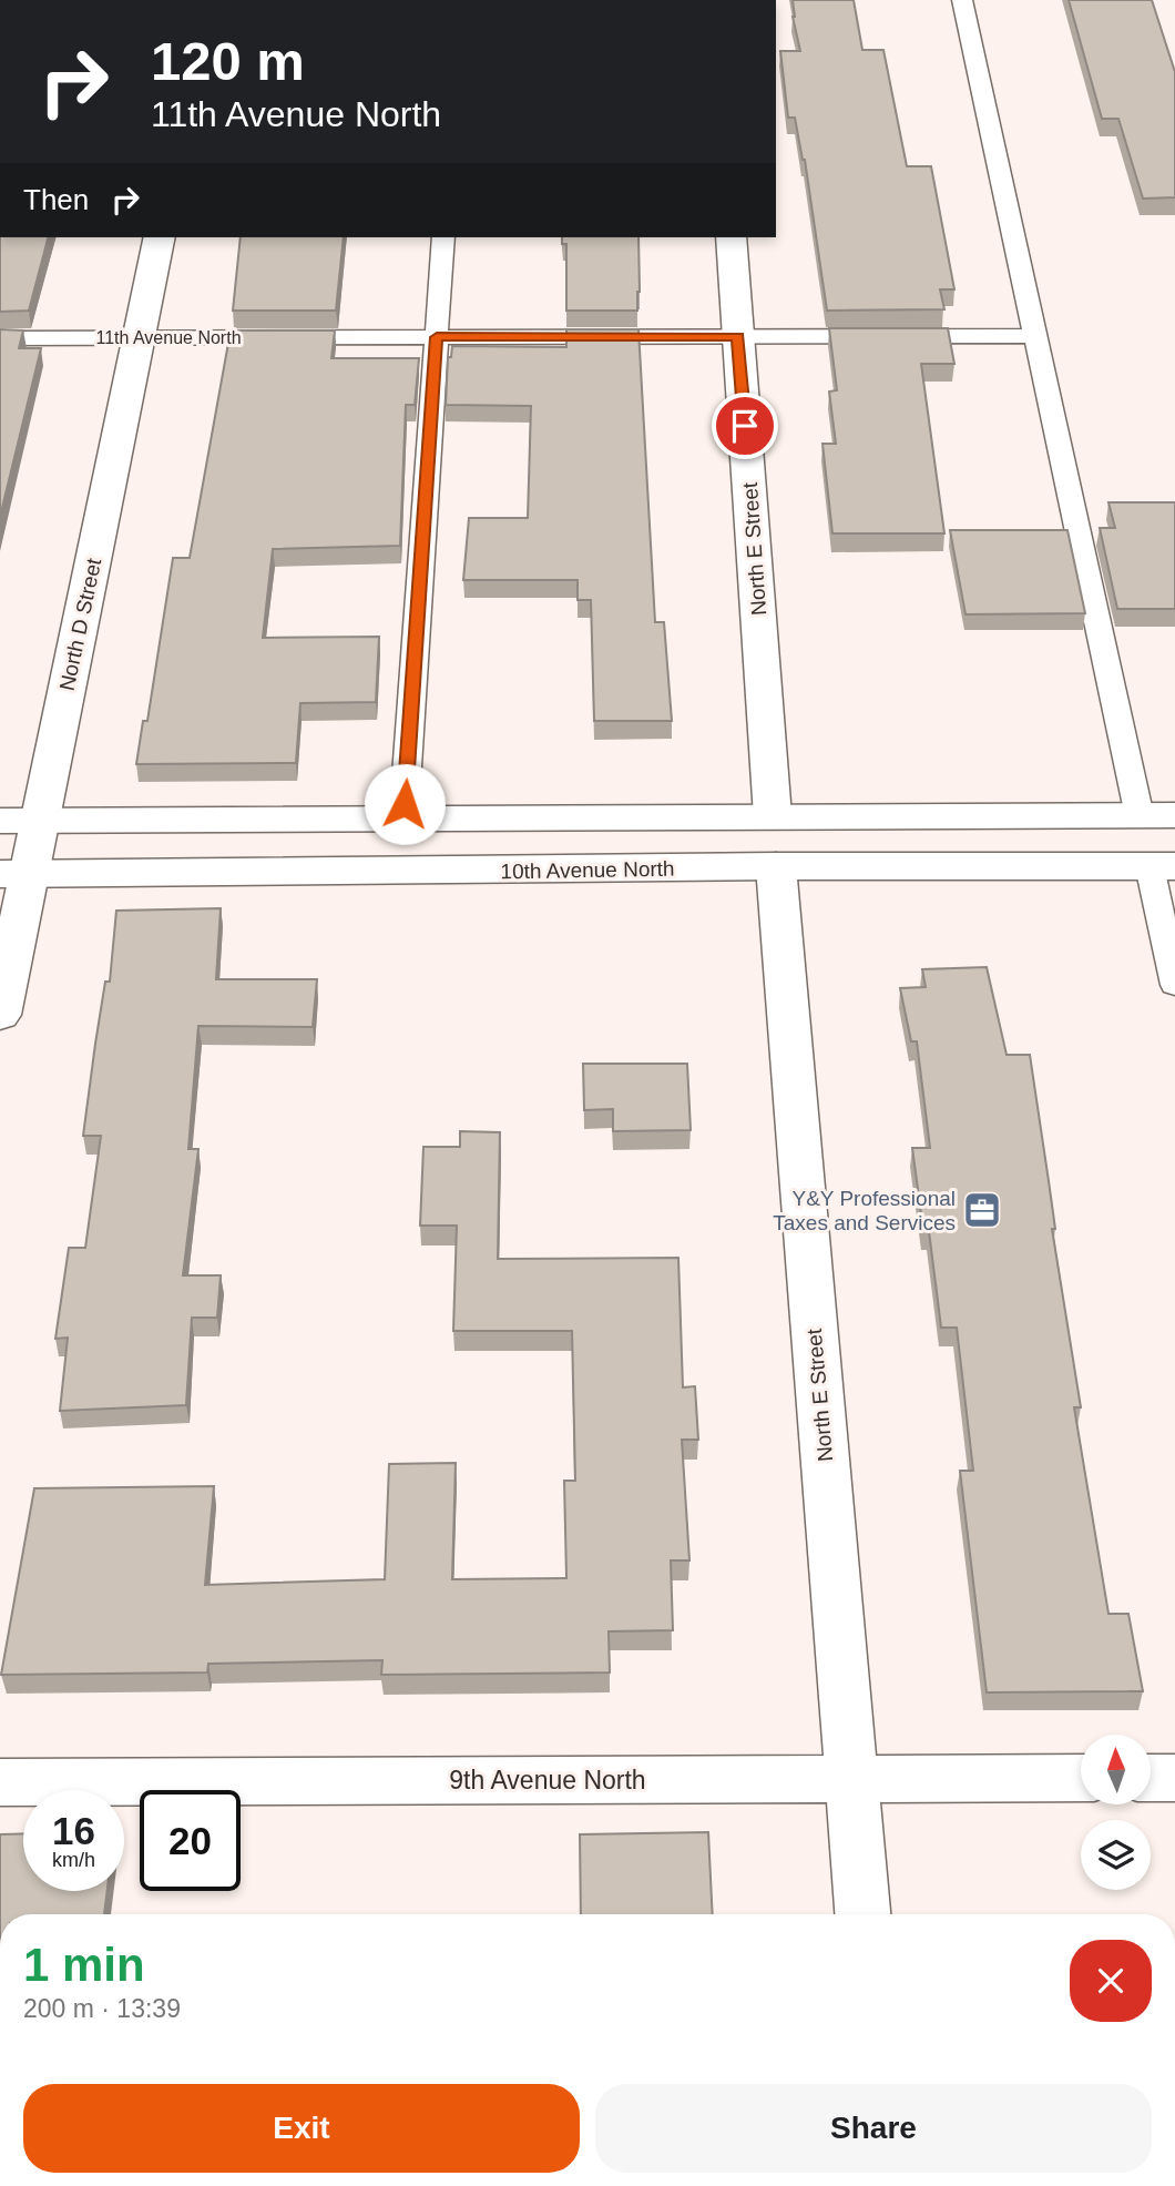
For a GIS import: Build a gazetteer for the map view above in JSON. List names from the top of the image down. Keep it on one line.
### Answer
{"streets":{"street":["North E Street","North D Street","10th Avenue North","9th Avenue North"],"lane":["11th Avenue North"]},"crossings":[["11th Avenue North","North E Street"],["11th Avenue North","North D Street"],["North E Street","10th Avenue North"],["North E Street","9th Avenue North"],["North D Street","10th Avenue North"]],"places":{"office":["Y&Y Professional Taxes and Services"]},"north":"top","page":{"turn":["120 m","11th Avenue North"],"then":"Then","speed":"16 km/h","limit":"20","heading":["1 min","200 m · 13:39"],"buttons":["Exit","Share"]}}
